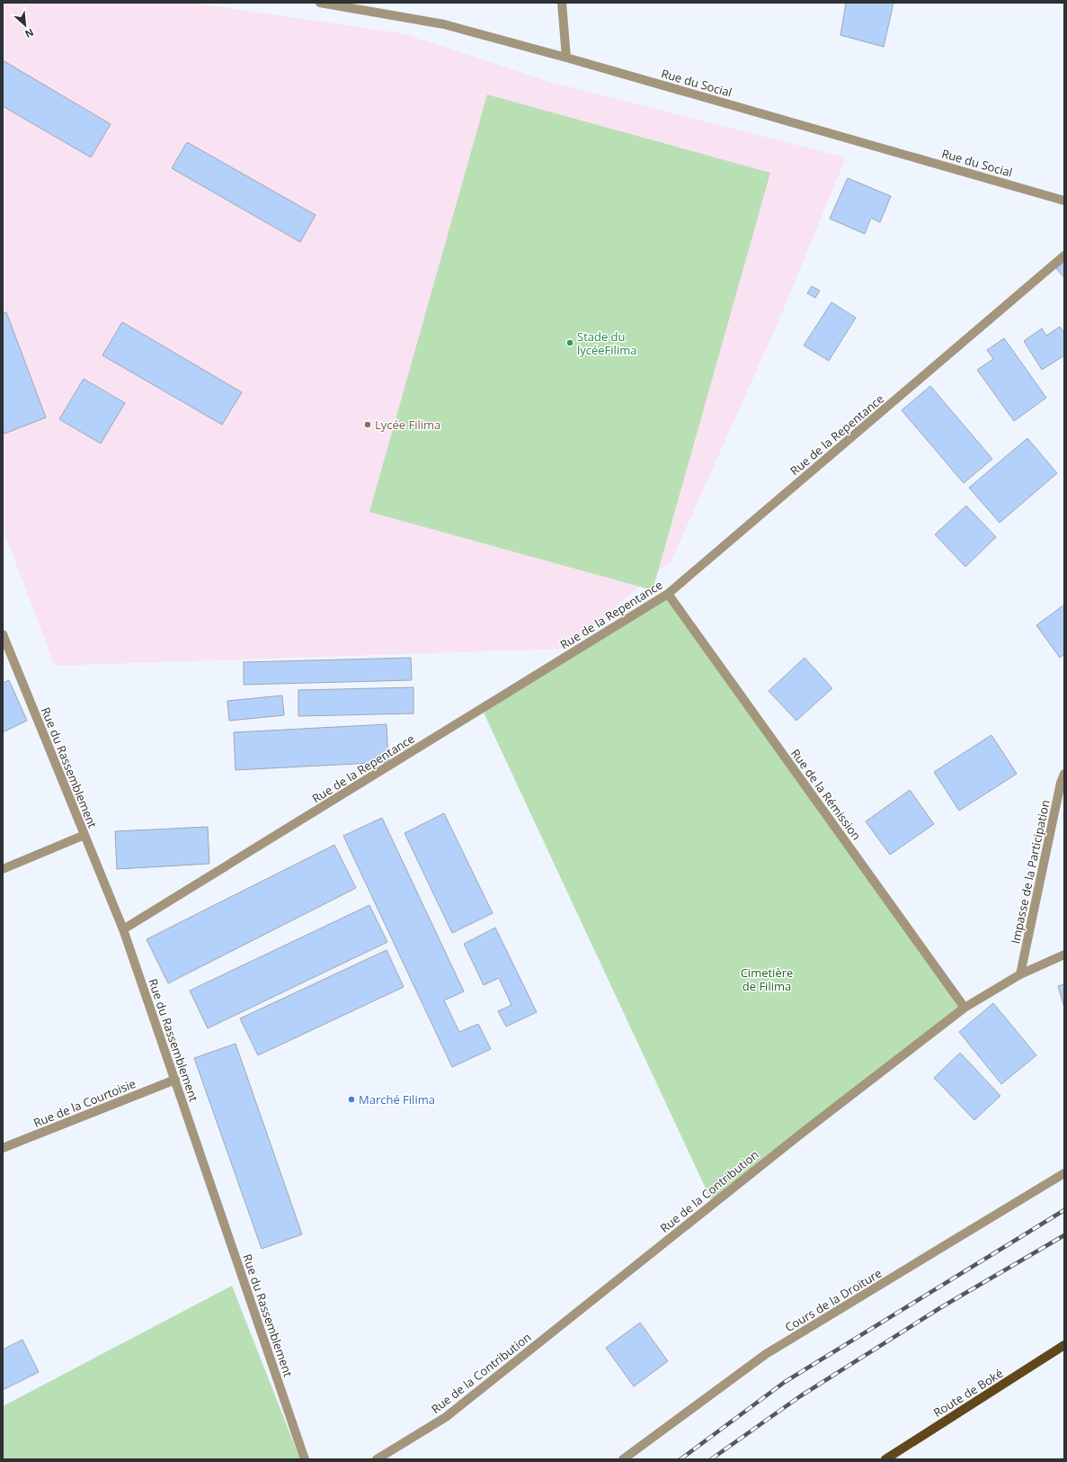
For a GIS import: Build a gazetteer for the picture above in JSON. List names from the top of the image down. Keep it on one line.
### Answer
{"streets":{"main road":["Route de Boké"],"street":["Rue du Social","Rue de la Repentance","Rue du Rassemblement","Rue de la Rémission","Impasse de la Participation","Rue de la Courtoisie","Rue de la Contribution","Cours de la Droiture"]},"crossings":[["Rue de la Repentance","Rue du Rassemblement"],["Rue de la Repentance","Rue de la Rémission"],["Rue du Rassemblement","Rue de la Courtoisie"],["Rue de la Rémission","Rue de la Contribution"],["Impasse de la Participation","Rue de la Contribution"]],"parks":["Cimetière de Filima"],"places":["Stade du lycéeFilima","Lycée Filima","Marché Filima"],"north":"bottom right"}
